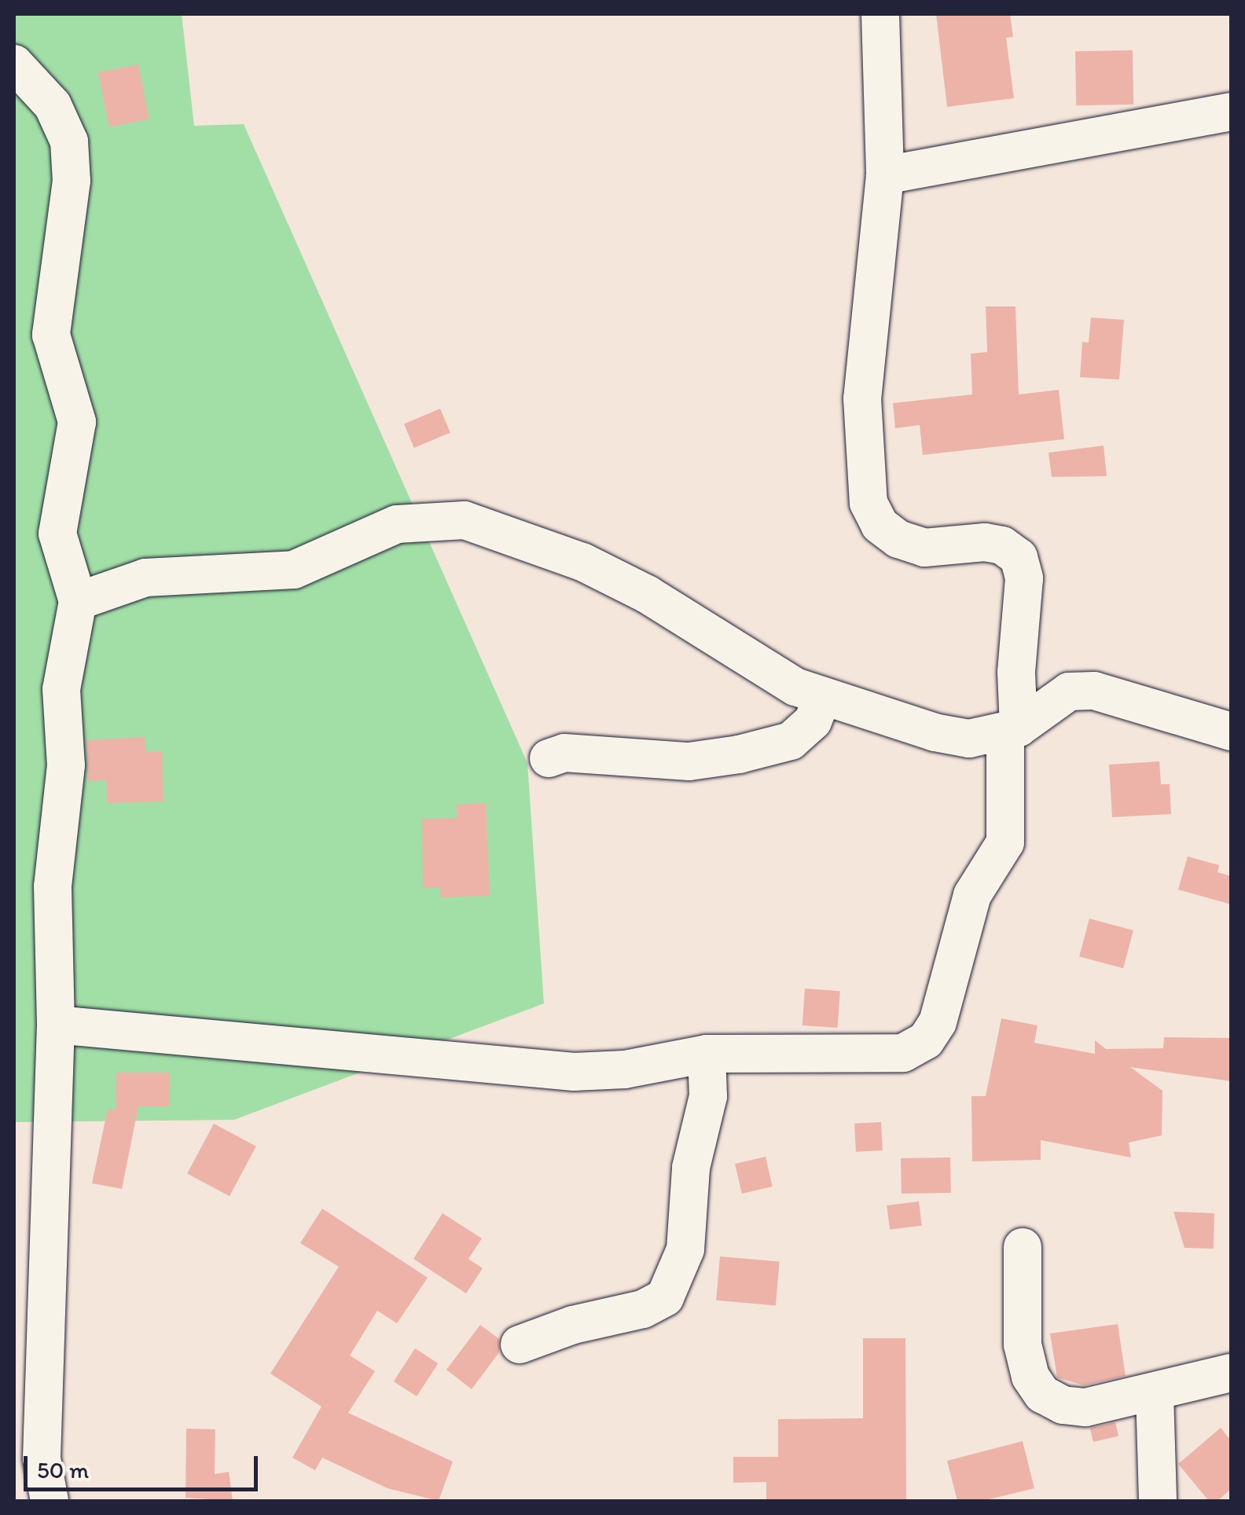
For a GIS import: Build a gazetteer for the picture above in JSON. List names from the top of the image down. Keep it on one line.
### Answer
{"scale_bar":"50 m"}
